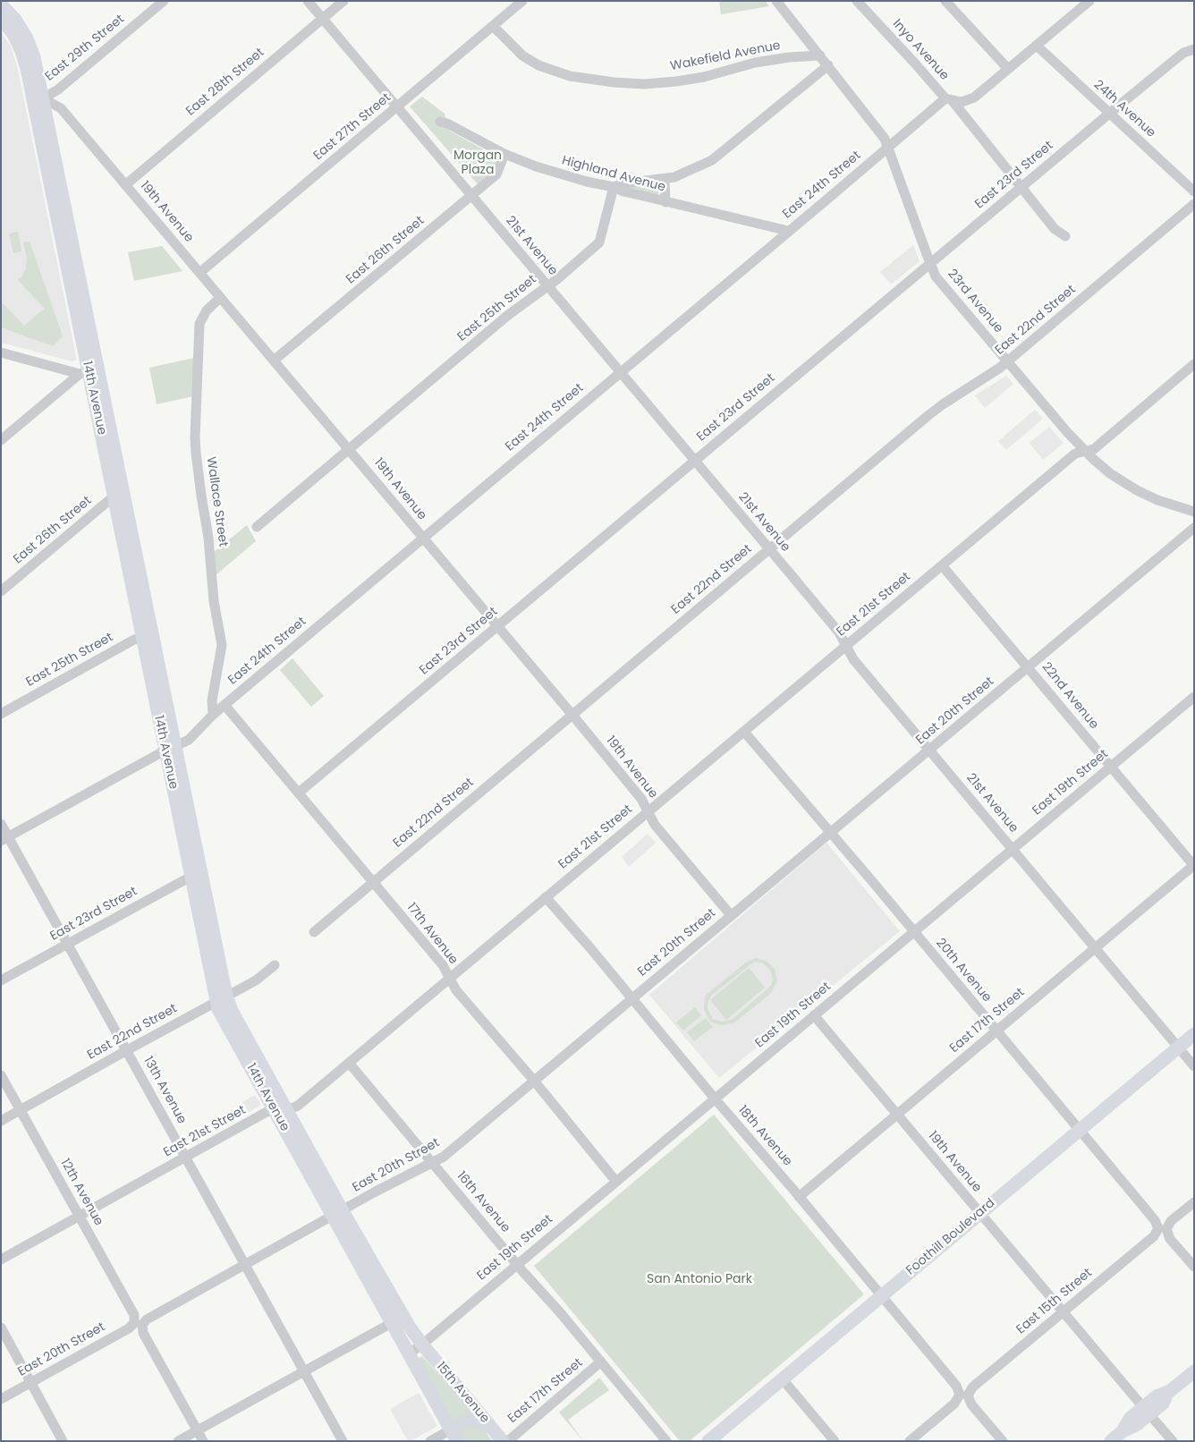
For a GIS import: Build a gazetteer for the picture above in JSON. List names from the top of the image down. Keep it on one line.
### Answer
{"streets":{"main road":["14th Avenue","Foothill Boulevard","15th Avenue"],"street":["East 29th Street","Inyo Avenue","Wakefield Avenue","East 28th Street","24th Avenue","East 27th Street","Highland Avenue","East 23rd Street","East 24th Street","19th Avenue","21st Avenue","East 26th Street","23rd Avenue","East 25th Street","East 22nd Street","Wallace Street","East 21st Street","22nd Avenue","East 20th Street","East 19th Street","17th Avenue","20th Avenue","East 17th Street","13th Avenue","18th Avenue","12th Avenue","16th Avenue","East 15th Street"]},"crossings":[["East 29th Street","19th Avenue"],["East 29th Street","14th Avenue"],["Inyo Avenue","East 23rd Street"],["Inyo Avenue","East 24th Street"],["Wakefield Avenue","East 27th Street"],["Wakefield Avenue","23rd Avenue"],["East 28th Street","19th Avenue"],["East 28th Street","21st Avenue"],["24th Avenue","East 23rd Street"],["East 27th Street","19th Avenue"],["East 27th Street","21st Avenue"],["Highland Avenue","East 24th Street"],["Highland Avenue","East 26th Street"],["Highland Avenue","East 25th Street"],["East 23rd Street","19th Avenue"],["East 23rd Street","21st Avenue"],["East 23rd Street","23rd Avenue"],["East 23rd Street","14th Avenue"],["East 23rd Street","17th Avenue"],["East 23rd Street","13th Avenue"],["East 24th Street","19th Avenue"],["East 24th Street","21st Avenue"],["East 24th Street","23rd Avenue"],["East 24th Street","14th Avenue"],["East 24th Street","Wallace Street"],["East 24th Street","17th Avenue"],["East 24th Street","13th Avenue"],["19th Avenue","East 26th Street"],["19th Avenue","East 25th Street"],["19th Avenue","East 22nd Street"],["19th Avenue","14th Avenue"],["19th Avenue","Wallace Street"],["19th Avenue","East 21st Street"],["19th Avenue","East 20th Street"],["19th Avenue","East 19th Street"],["19th Avenue","East 17th Street"],["19th Avenue","Foothill Boulevard"],["19th Avenue","East 15th Street"],["21st Avenue","East 26th Street"],["21st Avenue","East 25th Street"],["21st Avenue","East 22nd Street"],["21st Avenue","East 21st Street"],["21st Avenue","East 20th Street"],["21st Avenue","East 19th Street"],["21st Avenue","East 17th Street"],["21st Avenue","Foothill Boulevard"],["East 26th Street","14th Avenue"],["23rd Avenue","East 22nd Street"],["23rd Avenue","East 21st Street"],["East 25th Street","14th Avenue"],["East 22nd Street","14th Avenue"],["East 22nd Street","17th Avenue"],["East 22nd Street","13th Avenue"],["East 22nd Street","12th Avenue"],["14th Avenue","East 21st Street"],["14th Avenue","East 20th Street"],["14th Avenue","East 19th Street"],["14th Avenue","15th Avenue"],["East 21st Street","22nd Avenue"],["East 21st Street","17th Avenue"],["East 21st Street","20th Avenue"],["East 21st Street","13th Avenue"],["East 21st Street","18th Avenue"],["East 21st Street","12th Avenue"],["East 21st Street","16th Avenue"],["22nd Avenue","East 20th Street"],["22nd Avenue","East 19th Street"],["22nd Avenue","East 17th Street"],["East 20th Street","17th Avenue"],["East 20th Street","20th Avenue"],["East 20th Street","13th Avenue"],["East 20th Street","18th Avenue"],["East 20th Street","12th Avenue"],["East 20th Street","16th Avenue"],["East 19th Street","17th Avenue"],["East 19th Street","20th Avenue"],["East 19th Street","18th Avenue"],["East 19th Street","16th Avenue"],["East 19th Street","15th Avenue"],["20th Avenue","East 17th Street"],["20th Avenue","Foothill Boulevard"],["20th Avenue","East 15th Street"],["East 17th Street","18th Avenue"],["East 17th Street","16th Avenue"],["18th Avenue","Foothill Boulevard"],["18th Avenue","East 15th Street"]],"parks":["Morgan Plaza","San Antonio Park"]}
